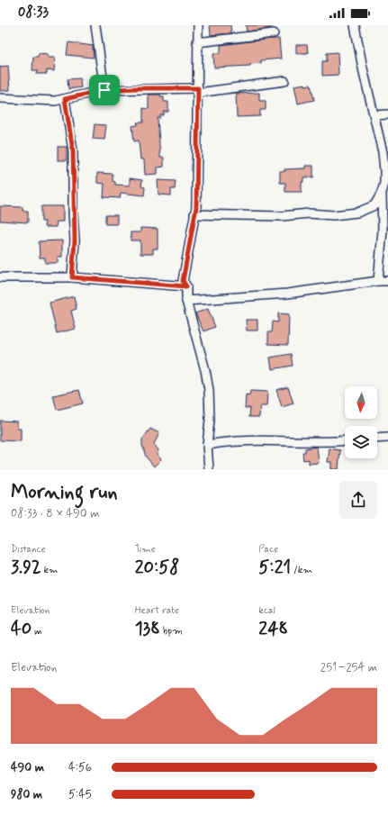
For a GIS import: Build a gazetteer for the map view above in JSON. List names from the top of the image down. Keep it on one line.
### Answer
{"north":"bottom","page":{"status":"08:33","heading":["Morning run","08:33 · 8 × 490 m"],"stats":[["Distance","3.92 km"],["Time","20:58"],["Pace","5:21 /km"],["Elevation","40 m"],["Heart rate","138 bpm"],["kcal","248"]],"chart":["Elevation","251–254 m"],"list":[{"name":"490 m","note":"4:56"},{"name":"980 m","note":"5:45"}]}}
